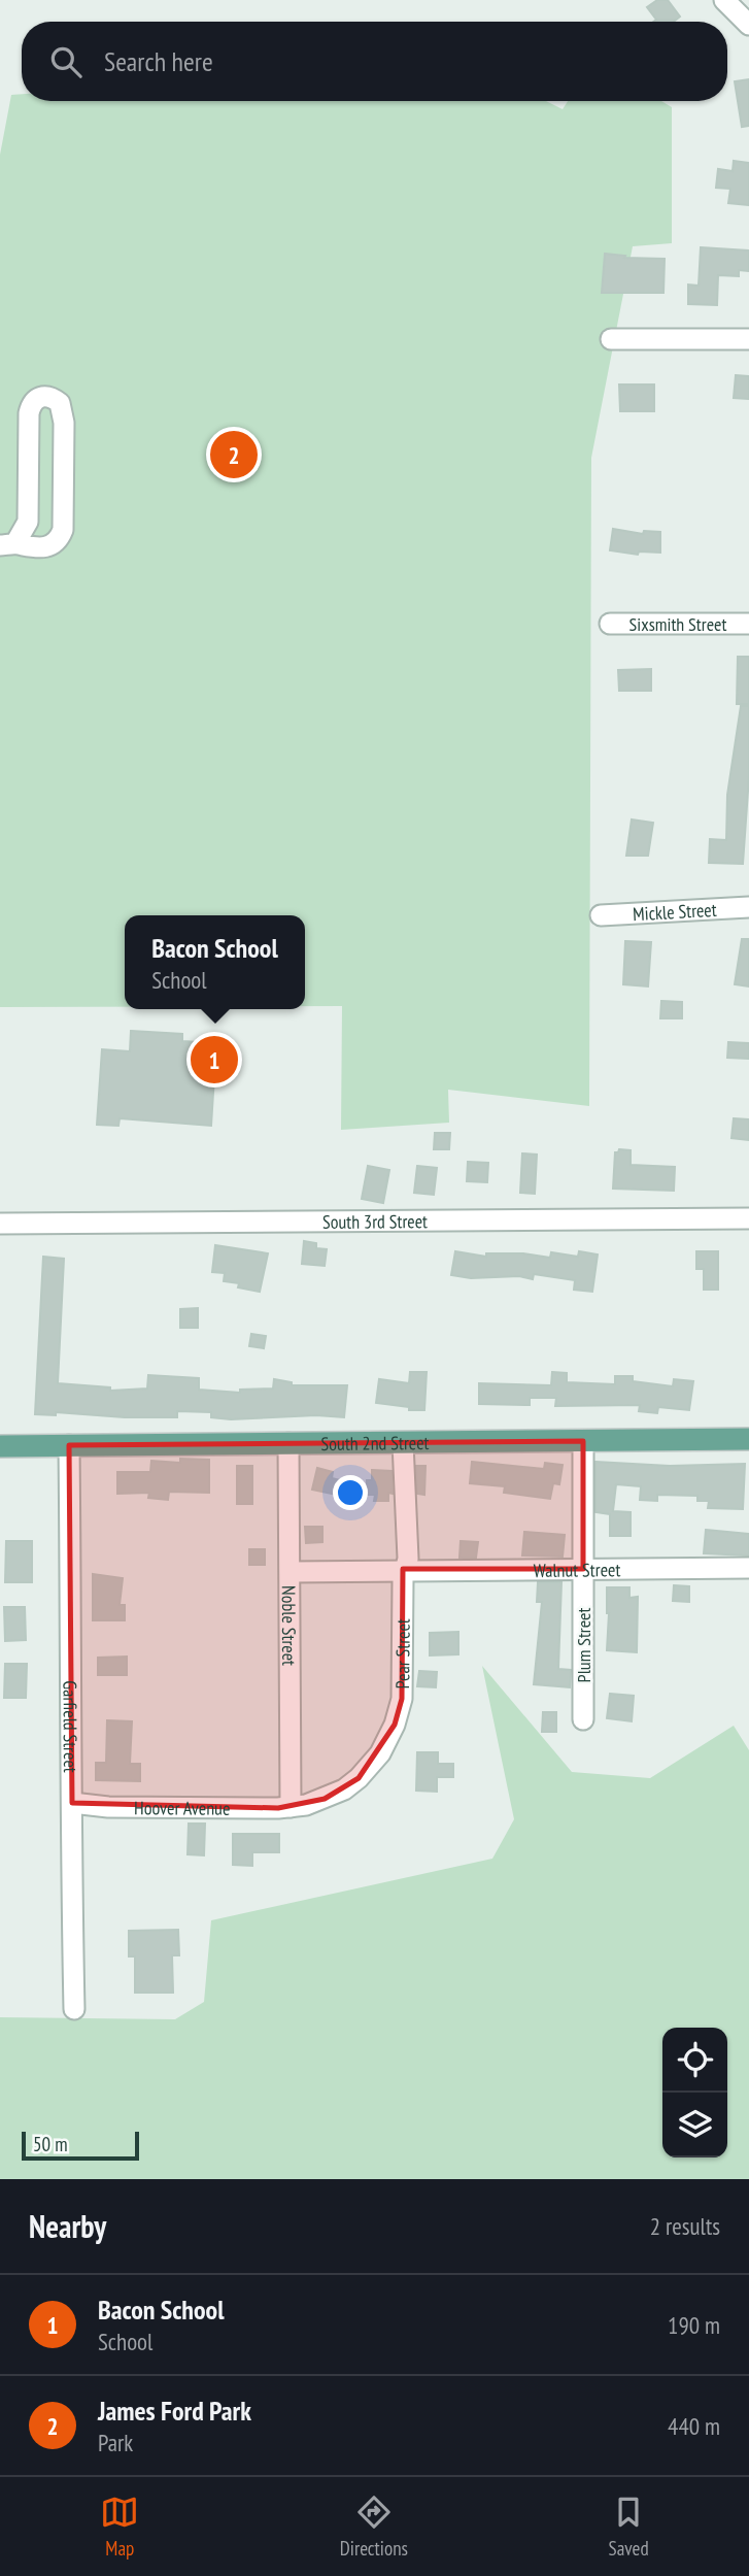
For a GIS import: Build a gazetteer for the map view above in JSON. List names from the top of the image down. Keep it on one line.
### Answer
{"streets":{"main road":["South 2nd Street"],"street":["Sixsmith Street","Mickle Street","South 3rd Street","Walnut Street","Noble Street","Plum Street","Pear Street","Garfield Street","Hoover Avenue"]},"crossings":[["South 2nd Street","Noble Street"],["South 2nd Street","Plum Street"],["South 2nd Street","Pear Street"],["South 2nd Street","Garfield Street"],["Walnut Street","Noble Street"],["Walnut Street","Plum Street"],["Walnut Street","Pear Street"],["Noble Street","Pear Street"],["Noble Street","Hoover Avenue"],["Pear Street","Hoover Avenue"],["Garfield Street","Hoover Avenue"]],"scale_bar":"50 m","page":{"search":"Search here","pins":["2","1"],"popup":["Bacon School","School"],"scale":"50 m","heading":["Nearby","2 results"],"list":[{"mark":"1","name":"Bacon School","note":"School","value":"190 m"},{"mark":"2","name":"James Ford Park","note":"Park","value":"440 m"}],"nav":["Map","Directions","Saved"]}}
